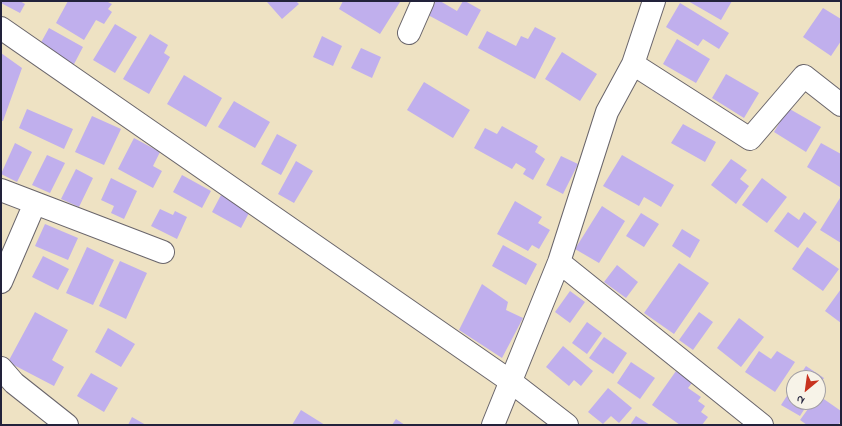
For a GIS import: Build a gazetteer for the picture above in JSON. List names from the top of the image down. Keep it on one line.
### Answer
{"north":"bottom left"}
